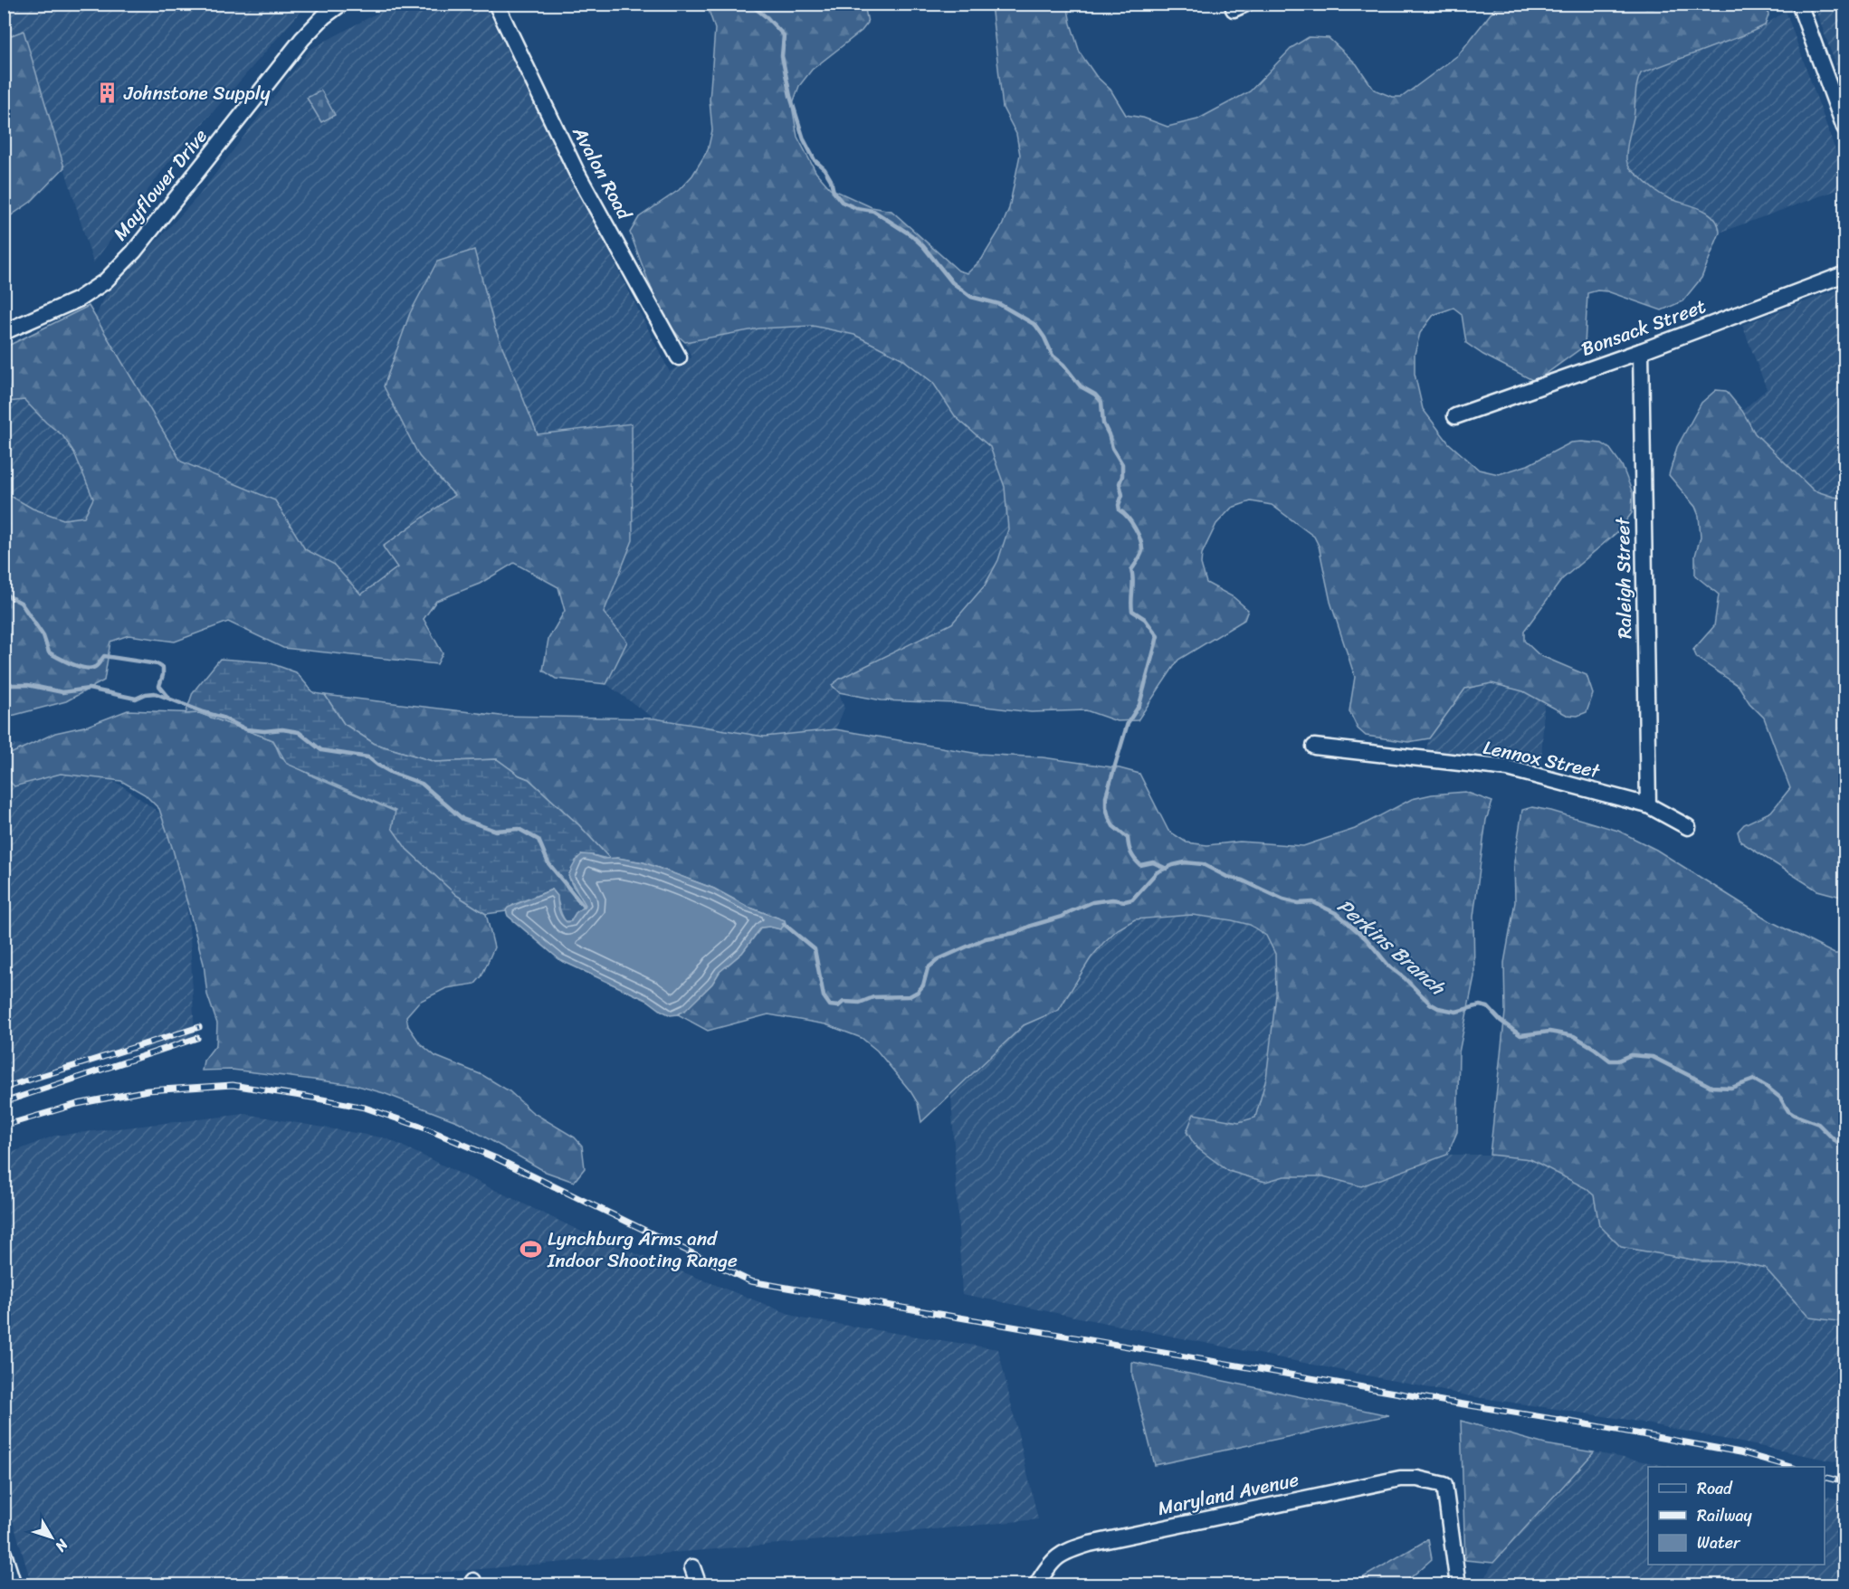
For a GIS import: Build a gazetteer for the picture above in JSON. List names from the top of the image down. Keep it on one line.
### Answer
{"streets":{"street":["Avalon Road","Mayflower Drive","Bonsack Street","Raleigh Street","Lennox Street","Maryland Avenue"]},"crossings":[["Bonsack Street","Raleigh Street"],["Raleigh Street","Lennox Street"]],"water":["Perkins Branch"],"places":{"building":["Johnstone Supply"],"sports":["Lynchburg Arms and Indoor Shooting Range"]},"legend":["Road","Railway","Water"],"north":"bottom right"}
